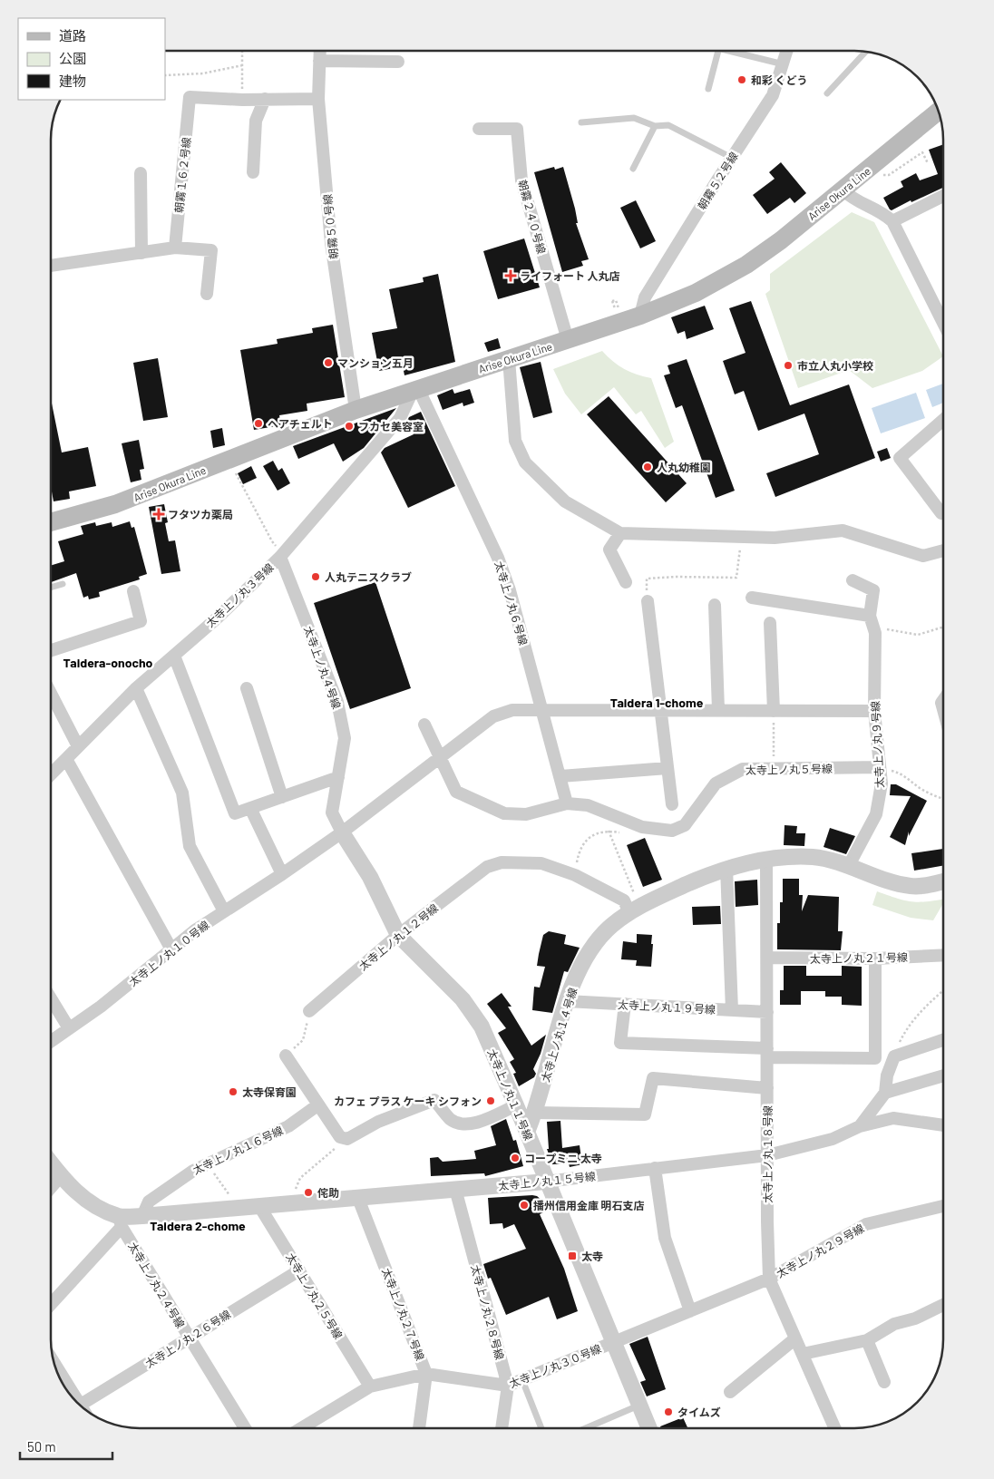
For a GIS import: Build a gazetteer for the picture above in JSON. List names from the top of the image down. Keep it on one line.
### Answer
{"streets":{"main road":["Arise Okura Line"],"street":["朝霧１６２号線","朝霧５２号線","朝霧２４０号線","朝霧５０号線","太寺上ノ丸３号線","太寺上ノ丸６号線","太寺上ノ丸４号線","太寺上ノ丸９号線","太寺上ノ丸５号線","太寺上ノ丸１２号線","太寺上ノ丸１０号線","太寺上ノ丸２１号線","太寺上ノ丸１９号線","太寺上ノ丸１４号線","太寺上ノ丸１１号線","太寺上ノ丸１６号線","太寺上ノ丸１８号線","太寺上ノ丸１５号線","太寺上ノ丸２９号線","太寺上ノ丸２４号線","太寺上ノ丸２５号線","太寺上ノ丸２８号線","太寺上ノ丸２７号線","太寺上ノ丸２６号線","太寺上ノ丸３０号線"]},"crossings":[["朝霧１６２号線","朝霧５０号線"],["朝霧５２号線","Arise Okura Line"],["Arise Okura Line","朝霧２４０号線"],["Arise Okura Line","朝霧５０号線"],["Arise Okura Line","太寺上ノ丸３号線"],["Arise Okura Line","太寺上ノ丸６号線"],["太寺上ノ丸３号線","太寺上ノ丸６号線"],["太寺上ノ丸３号線","太寺上ノ丸４号線"],["太寺上ノ丸６号線","太寺上ノ丸５号線"],["太寺上ノ丸６号線","太寺上ノ丸１０号線"],["太寺上ノ丸４号線","太寺上ノ丸１０号線"],["太寺上ノ丸４号線","太寺上ノ丸１１号線"],["太寺上ノ丸９号線","太寺上ノ丸５号線"],["太寺上ノ丸９号線","太寺上ノ丸１０号線"],["太寺上ノ丸９号線","太寺上ノ丸１４号線"],["太寺上ノ丸５号線","太寺上ノ丸１０号線"],["太寺上ノ丸１２号線","太寺上ノ丸１４号線"],["太寺上ノ丸１２号線","太寺上ノ丸１１号線"],["太寺上ノ丸１０号線","太寺上ノ丸１１号線"],["太寺上ノ丸２１号線","太寺上ノ丸１８号線"],["太寺上ノ丸１９号線","太寺上ノ丸１４号線"],["太寺上ノ丸１９号線","太寺上ノ丸１８号線"],["太寺上ノ丸１４号線","太寺上ノ丸１１号線"],["太寺上ノ丸１４号線","太寺上ノ丸１８号線"],["太寺上ノ丸１１号線","太寺上ノ丸１５号線"],["太寺上ノ丸１１号線","太寺上ノ丸３０号線"],["太寺上ノ丸１６号線","太寺上ノ丸１５号線"],["太寺上ノ丸１８号線","太寺上ノ丸１５号線"],["太寺上ノ丸１８号線","太寺上ノ丸２９号線"],["太寺上ノ丸１８号線","太寺上ノ丸３０号線"],["太寺上ノ丸１５号線","太寺上ノ丸２４号線"],["太寺上ノ丸１５号線","太寺上ノ丸２５号線"],["太寺上ノ丸１５号線","太寺上ノ丸２８号線"],["太寺上ノ丸１５号線","太寺上ノ丸２７号線"],["太寺上ノ丸２９号線","太寺上ノ丸３０号線"],["太寺上ノ丸２４号線","太寺上ノ丸２６号線"],["太寺上ノ丸２５号線","太寺上ノ丸２６号線"],["太寺上ノ丸２５号線","太寺上ノ丸３０号線"],["太寺上ノ丸２８号線","太寺上ノ丸３０号線"],["太寺上ノ丸２７号線","太寺上ノ丸３０号線"]],"districts":["Taidera-onocho","Taidera 1-chome","Taidera 2-chome"],"places":{"other":["和彩 くどう","マンション五月","市立人丸小学校","ヘアチェルト","フカセ美容室","人丸幼稚園","人丸テニスクラブ","太寺保育園","カフェ プラス ケーキ シフォン","コープミニ 太寺","侘助","播州信用金庫 明石支店","タイムズ"],"health":["ライフォート 人丸店","フタツカ薬局"],"transit":["太寺"]},"legend":["道路","公園","建物"],"scale_bar":"50 m"}
